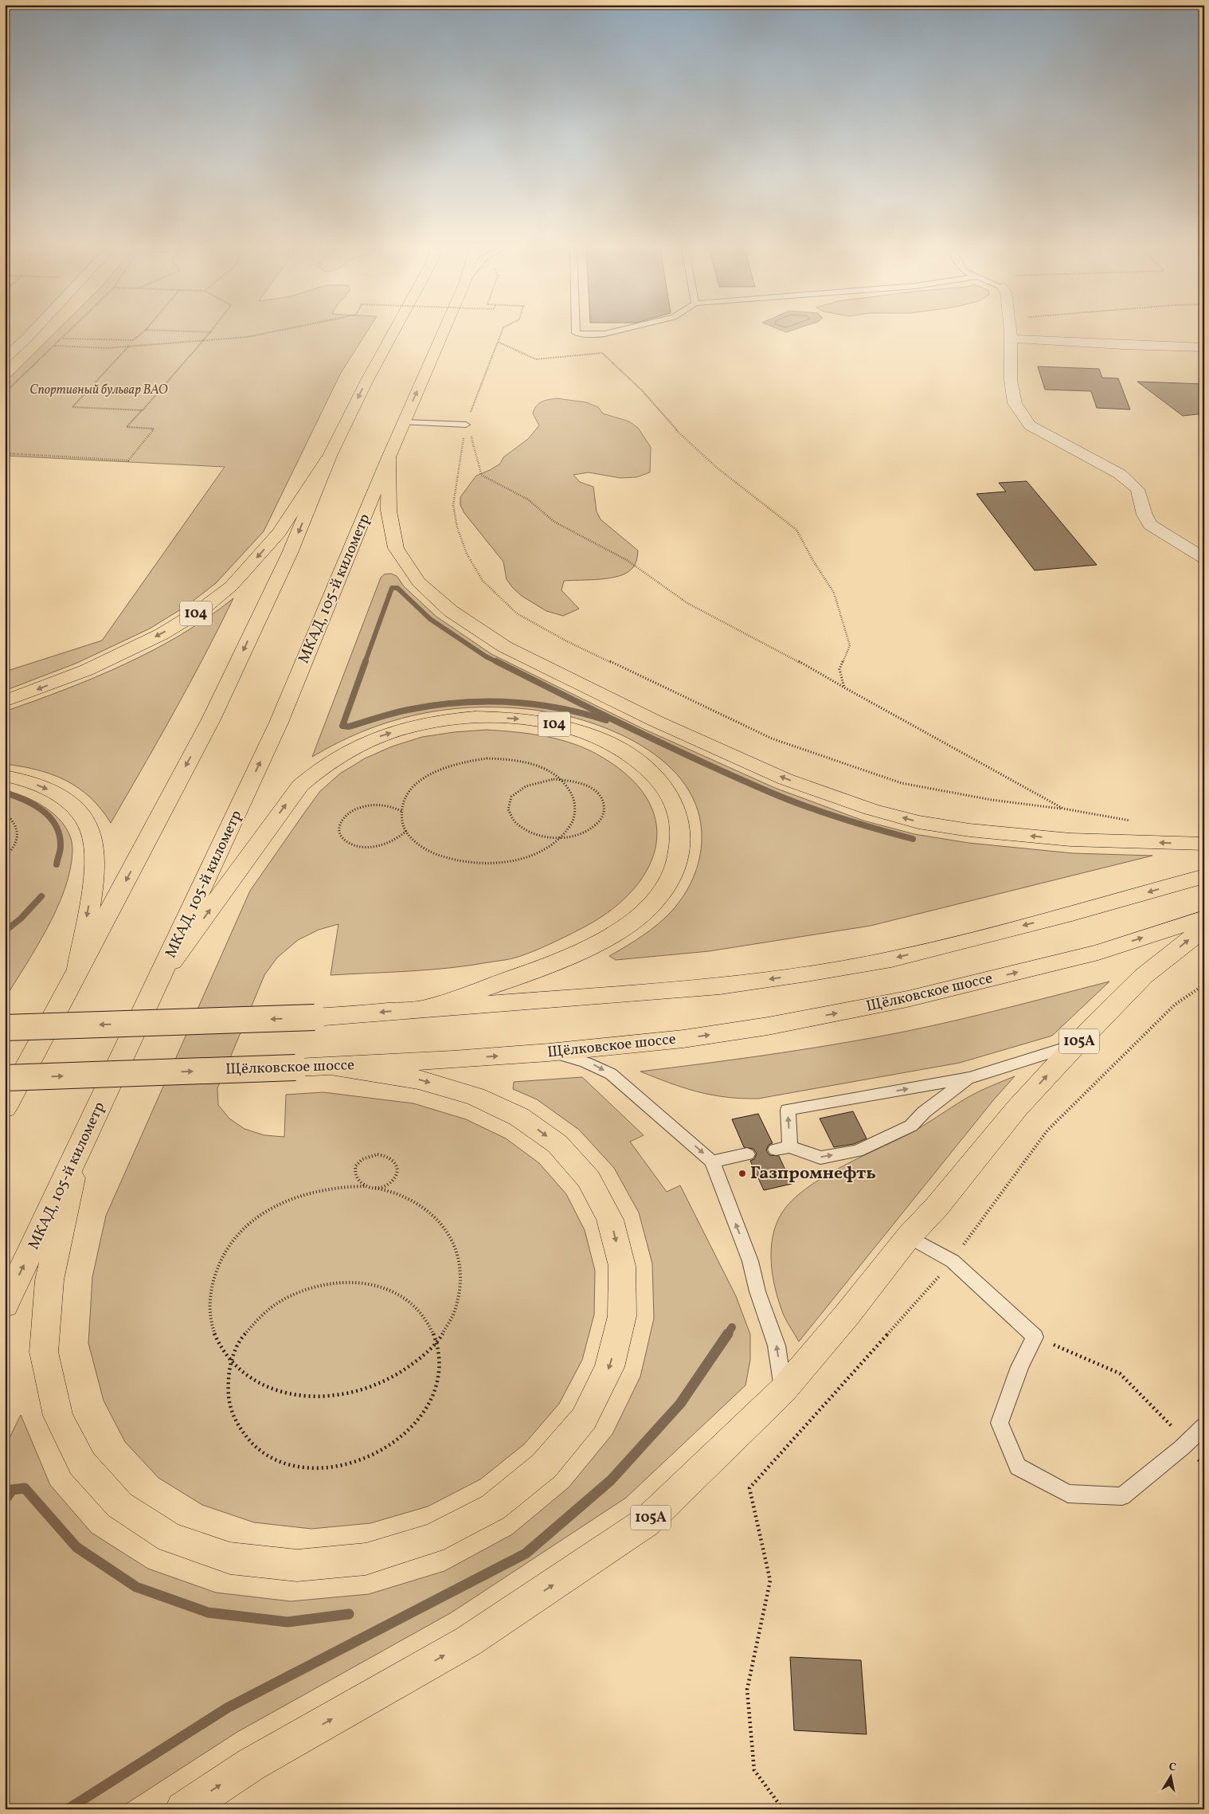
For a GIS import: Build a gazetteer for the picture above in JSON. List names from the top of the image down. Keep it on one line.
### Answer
{"streets":{"main road":["МКАД, 105-й километр","104","Щёлковское шоссе","105A"]},"crossings":[["МКАД, 105-й километр","104"]],"parks":["Спортивный бульвар ВАО"],"places":["Газпромнефть"],"north":"top"}
